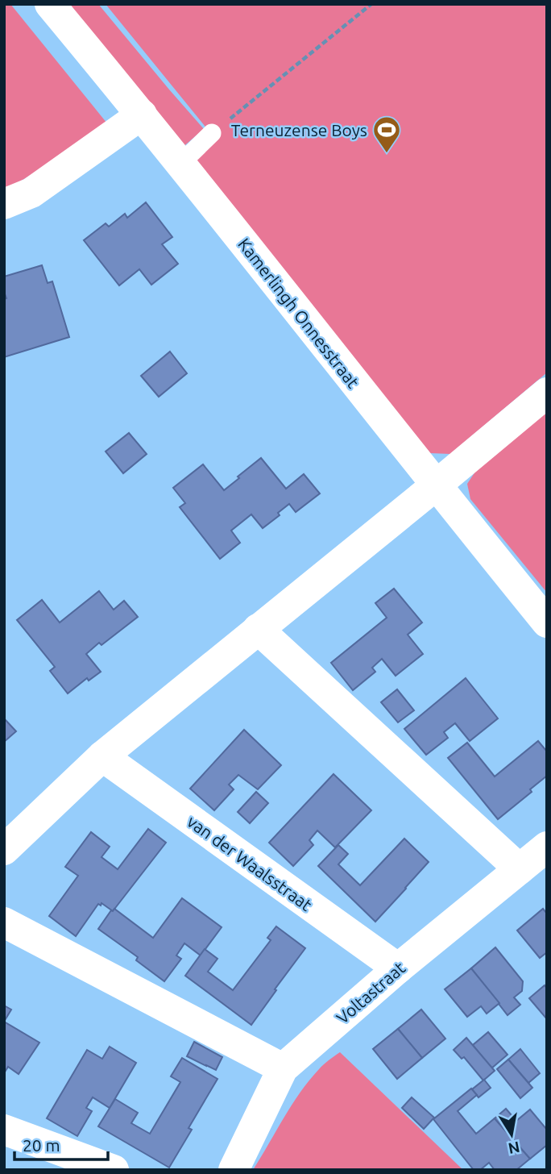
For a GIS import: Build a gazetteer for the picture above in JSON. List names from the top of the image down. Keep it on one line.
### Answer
{"streets":{"street":["Kamerlingh Onnesstraat","van der Waalsstraat","Voltastraat"]},"crossings":[["van der Waalsstraat","Voltastraat"]],"places":{"sports":["Terneuzense Boys"]},"scale_bar":"20 m","north":"bottom"}
